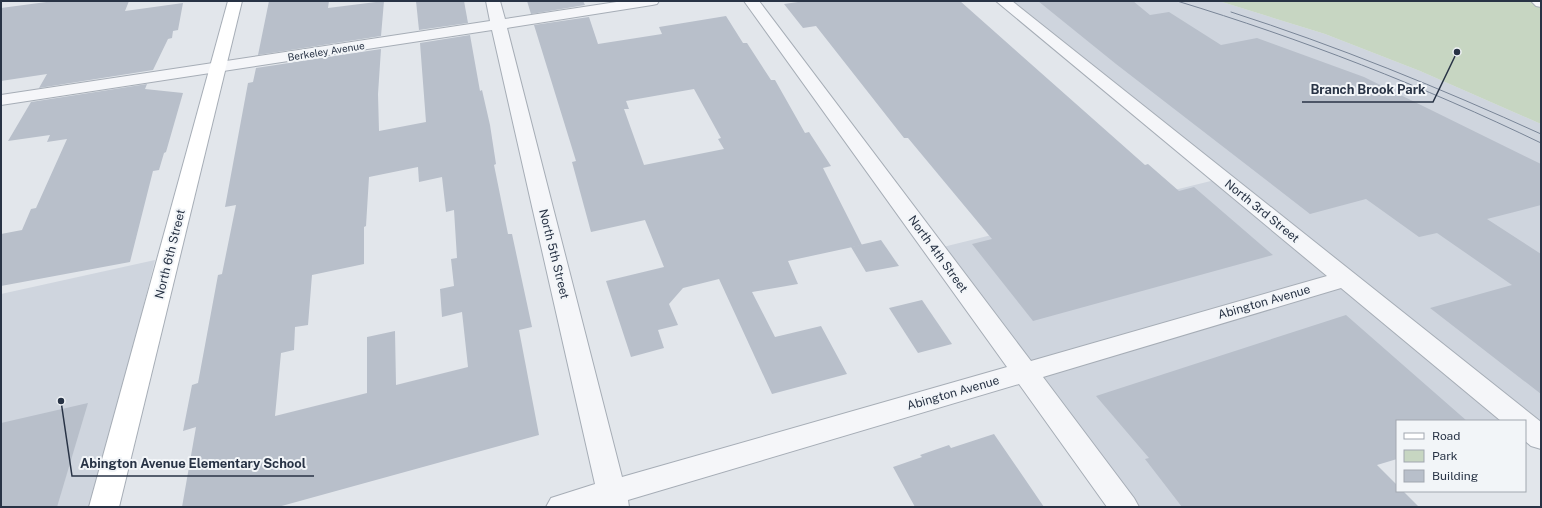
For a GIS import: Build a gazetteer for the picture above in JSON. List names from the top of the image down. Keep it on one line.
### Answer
{"streets":{"street":["Berkeley Avenue","North 3rd Street","North 6th Street","North 5th Street","North 4th Street","Abington Avenue"]},"crossings":[["Berkeley Avenue","North 6th Street"],["Berkeley Avenue","North 5th Street"],["North 3rd Street","Abington Avenue"],["North 5th Street","Abington Avenue"],["North 4th Street","Abington Avenue"]],"places":["Branch Brook Park","Abington Avenue Elementary School"],"legend":["Road","Park","Building"]}
